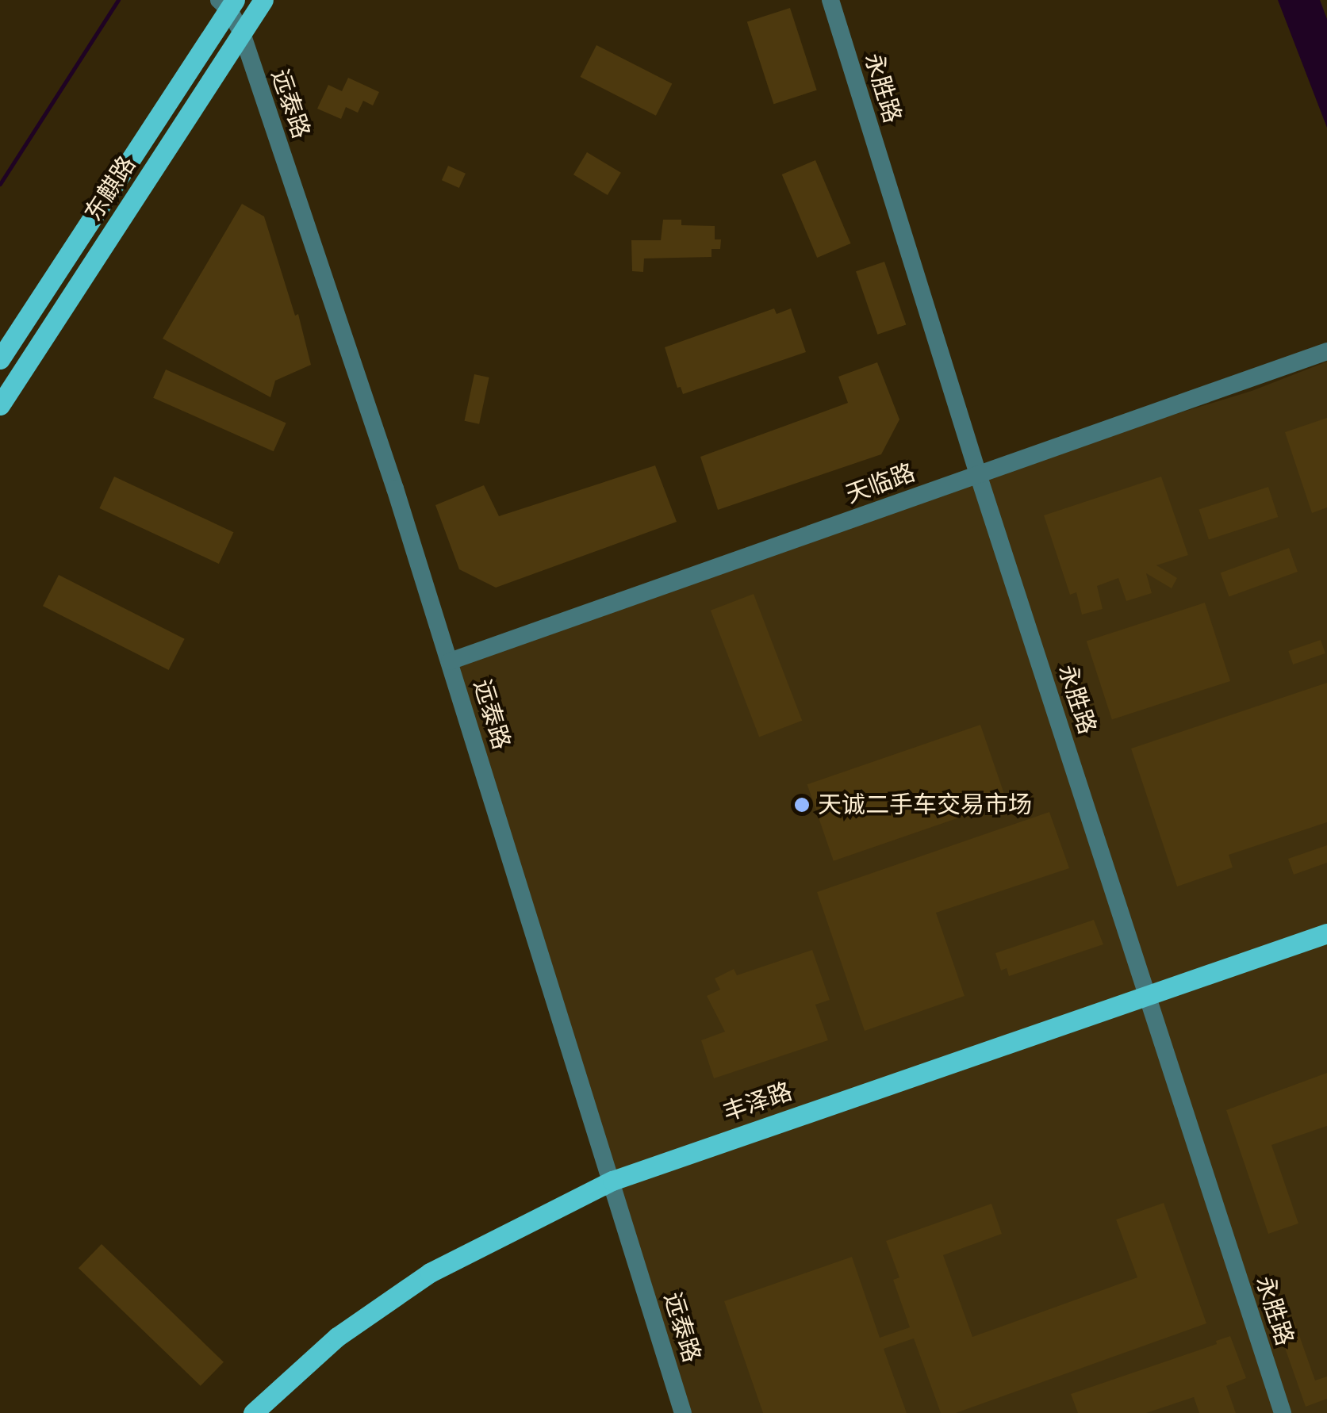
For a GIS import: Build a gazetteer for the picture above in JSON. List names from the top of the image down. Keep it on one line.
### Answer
{"streets":{"main road":["东麒路","丰泽路"],"street":["永胜路","远泰路","天临路"]},"crossings":[["永胜路","天临路"],["永胜路","丰泽路"],["远泰路","东麒路"],["远泰路","天临路"],["远泰路","丰泽路"]],"places":["天诚二手车交易市场"]}
